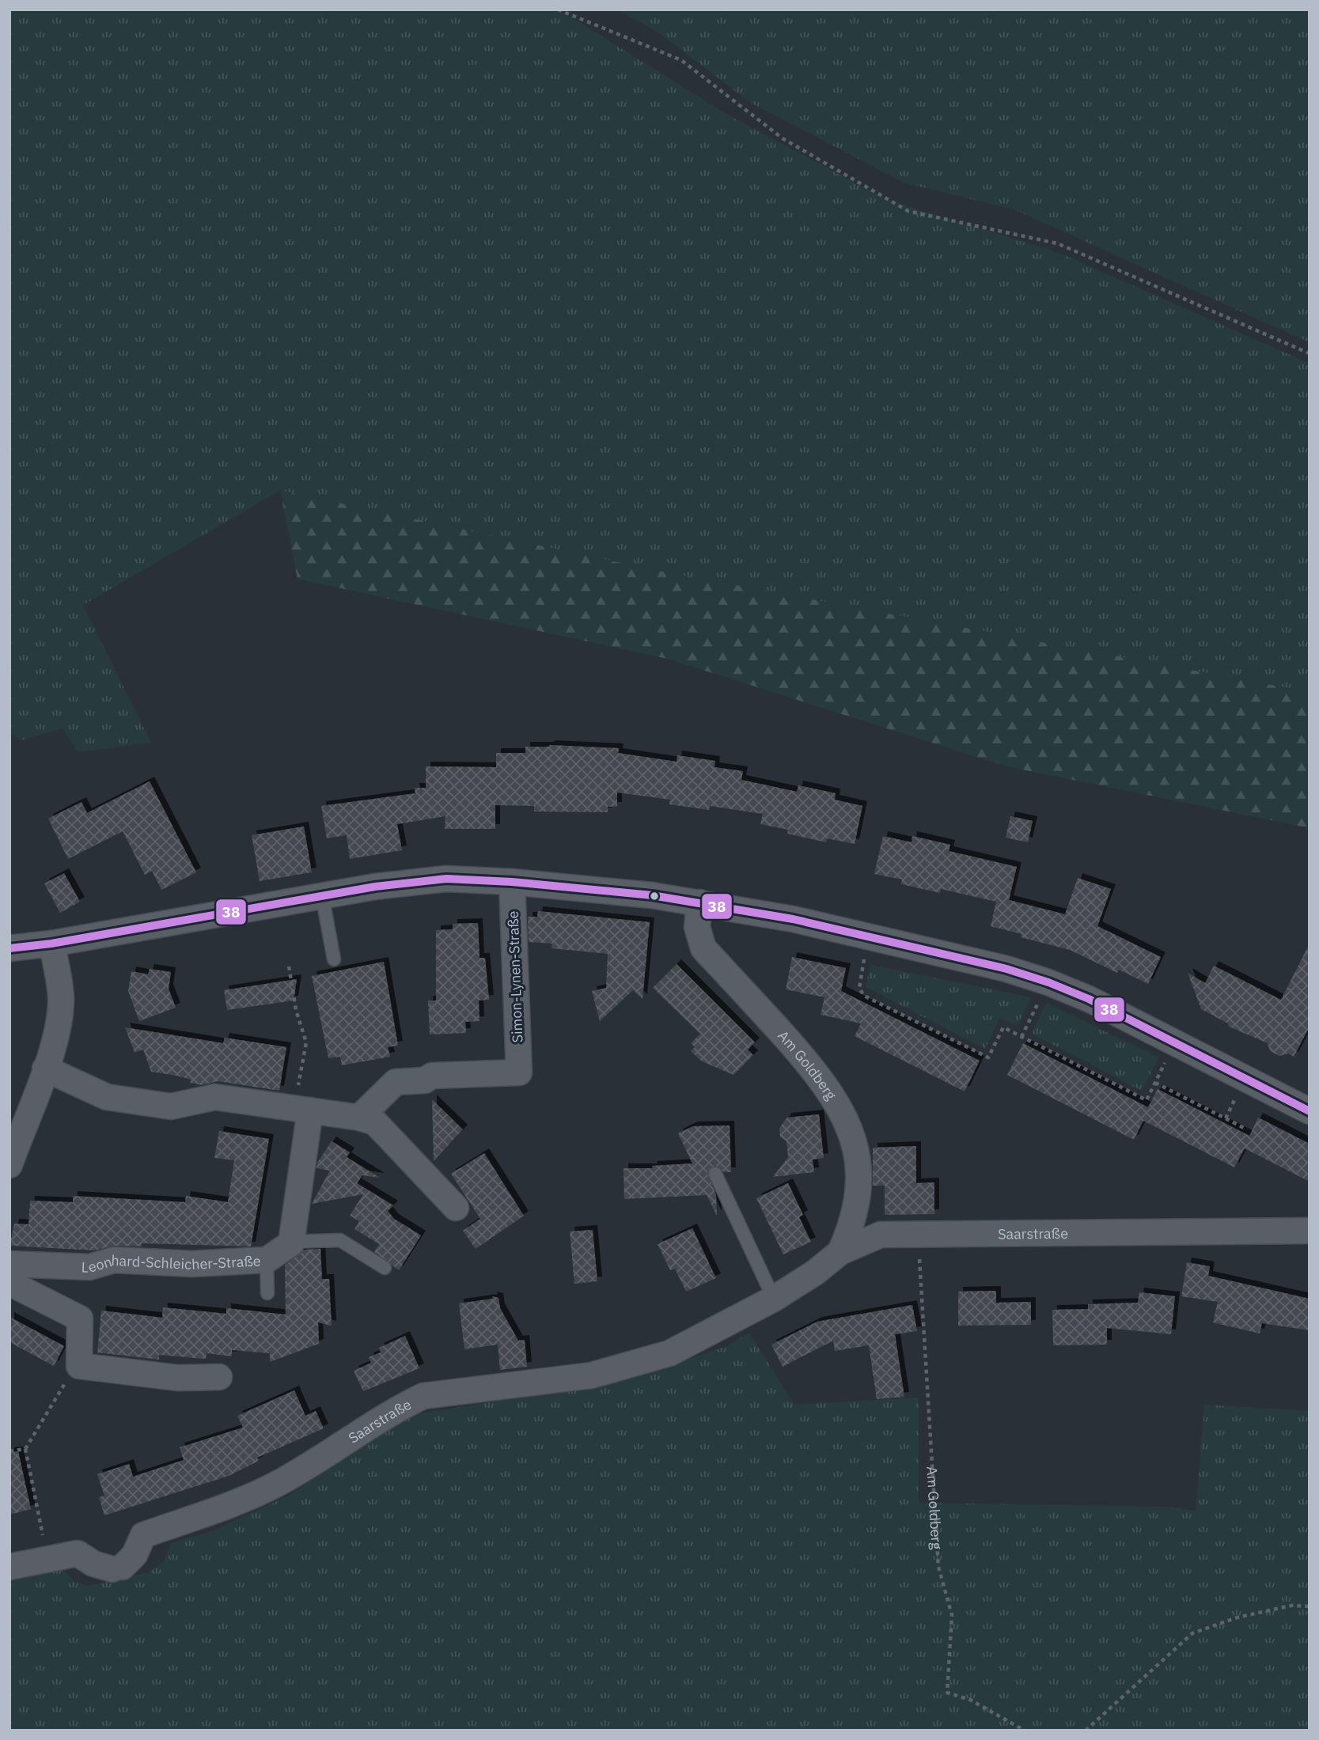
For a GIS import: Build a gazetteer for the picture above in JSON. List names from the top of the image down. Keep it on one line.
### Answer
{"streets":{"street":["Simon-Lynen-Straße","Am Goldberg","Saarstraße","Leonhard-Schleicher-Straße"]},"crossings":[["Am Goldberg","Saarstraße"]],"lines":["transit line 38"]}
